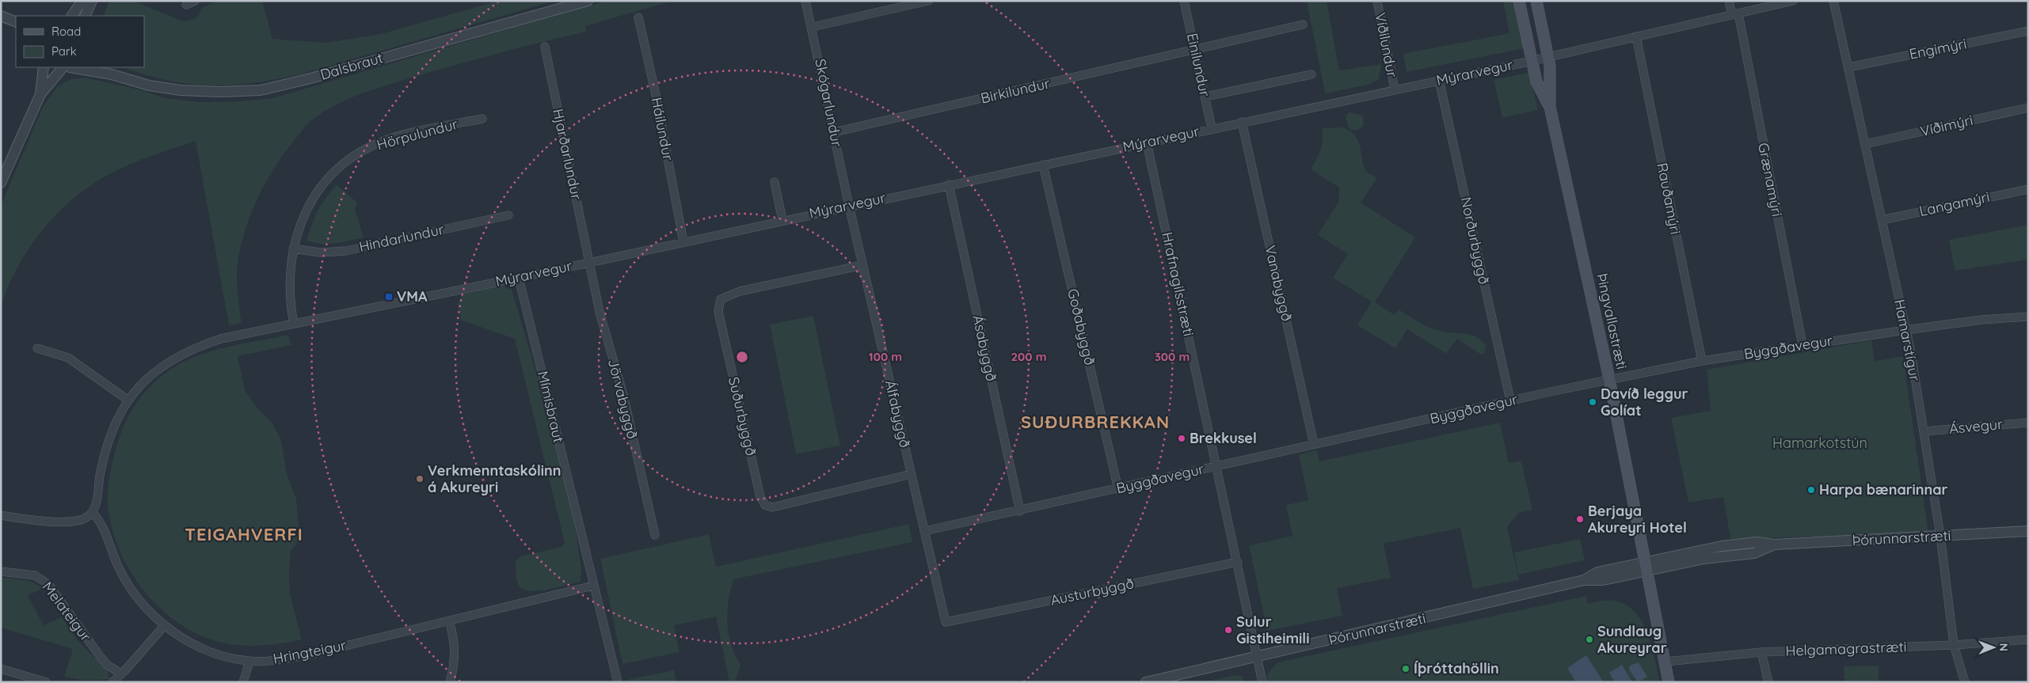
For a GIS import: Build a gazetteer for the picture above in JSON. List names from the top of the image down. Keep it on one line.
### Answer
{"streets":{"main road":["Þingvallastræti"],"street":["Víðilundur","Engimýri","Einilundur","Dalsbraut","Mýrarvegur","Birkilundur","Skógarlundur","Víðimýri","Háilundur","Hörpulundur","Hjarðarlundur","Grænamýri","Rauðamýri","Langamýri","Hindarlundur","Norðurbyggð","Vanabyggð","Hrafnagilsstræti","Goðabyggð","Hamarstígur","Byggðavegur","Ásabyggð","Jörvabyggð","Mímisbraut","Álfabyggð","Suðurbyggð","Ásvegur","Þórunnarstræti","Austurbyggð","Melateigur","Helgamagrastræti","Hringteigur"]},"crossings":[["Víðilundur","Mýrarvegur"],["Engimýri","Hamarstígur"],["Einilundur","Mýrarvegur"],["Einilundur","Birkilundur"],["Mýrarvegur","Skógarlundur"],["Mýrarvegur","Háilundur"],["Mýrarvegur","Hörpulundur"],["Mýrarvegur","Hjarðarlundur"],["Mýrarvegur","Grænamýri"],["Mýrarvegur","Rauðamýri"],["Mýrarvegur","Norðurbyggð"],["Mýrarvegur","Vanabyggð"],["Mýrarvegur","Hrafnagilsstræti"],["Mýrarvegur","Þingvallastræti"],["Mýrarvegur","Goðabyggð"],["Mýrarvegur","Ásabyggð"],["Mýrarvegur","Jörvabyggð"],["Mýrarvegur","Mímisbraut"],["Mýrarvegur","Álfabyggð"],["Mýrarvegur","Hringteigur"],["Birkilundur","Skógarlundur"],["Skógarlundur","Álfabyggð"],["Víðimýri","Hamarstígur"],["Hörpulundur","Hindarlundur"],["Hjarðarlundur","Jörvabyggð"],["Grænamýri","Byggðavegur"],["Rauðamýri","Byggðavegur"],["Langamýri","Hamarstígur"],["Norðurbyggð","Byggðavegur"],["Vanabyggð","Byggðavegur"],["Hrafnagilsstræti","Byggðavegur"],["Hrafnagilsstræti","Þórunnarstræti"],["Hrafnagilsstræti","Austurbyggð"],["Þingvallastræti","Byggðavegur"],["Þingvallastræti","Þórunnarstræti"],["Þingvallastræti","Helgamagrastræti"],["Goðabyggð","Byggðavegur"],["Hamarstígur","Byggðavegur"],["Hamarstígur","Ásvegur"],["Hamarstígur","Þórunnarstræti"],["Hamarstígur","Helgamagrastræti"],["Byggðavegur","Ásabyggð"],["Byggðavegur","Álfabyggð"],["Mímisbraut","Hringteigur"],["Álfabyggð","Suðurbyggð"],["Álfabyggð","Austurbyggð"]],"districts":["SUÐURBREKKAN","TEIGAHVERFI"],"parks":["Hamarkotstún"],"places":{"transit":["VMA"],"other":["Davíð leggur Golíat","Brekkusel","Verkmenntaskólinn á Akureyri","Harpa bænarinnar","Berjaya Akureyri Hotel","Sulur Gistiheimili","Sundlaug Akureyrar","Íþróttahöllin"]},"legend":["Road","Park"],"north":"right","rings":["100 m","200 m","300 m"]}
